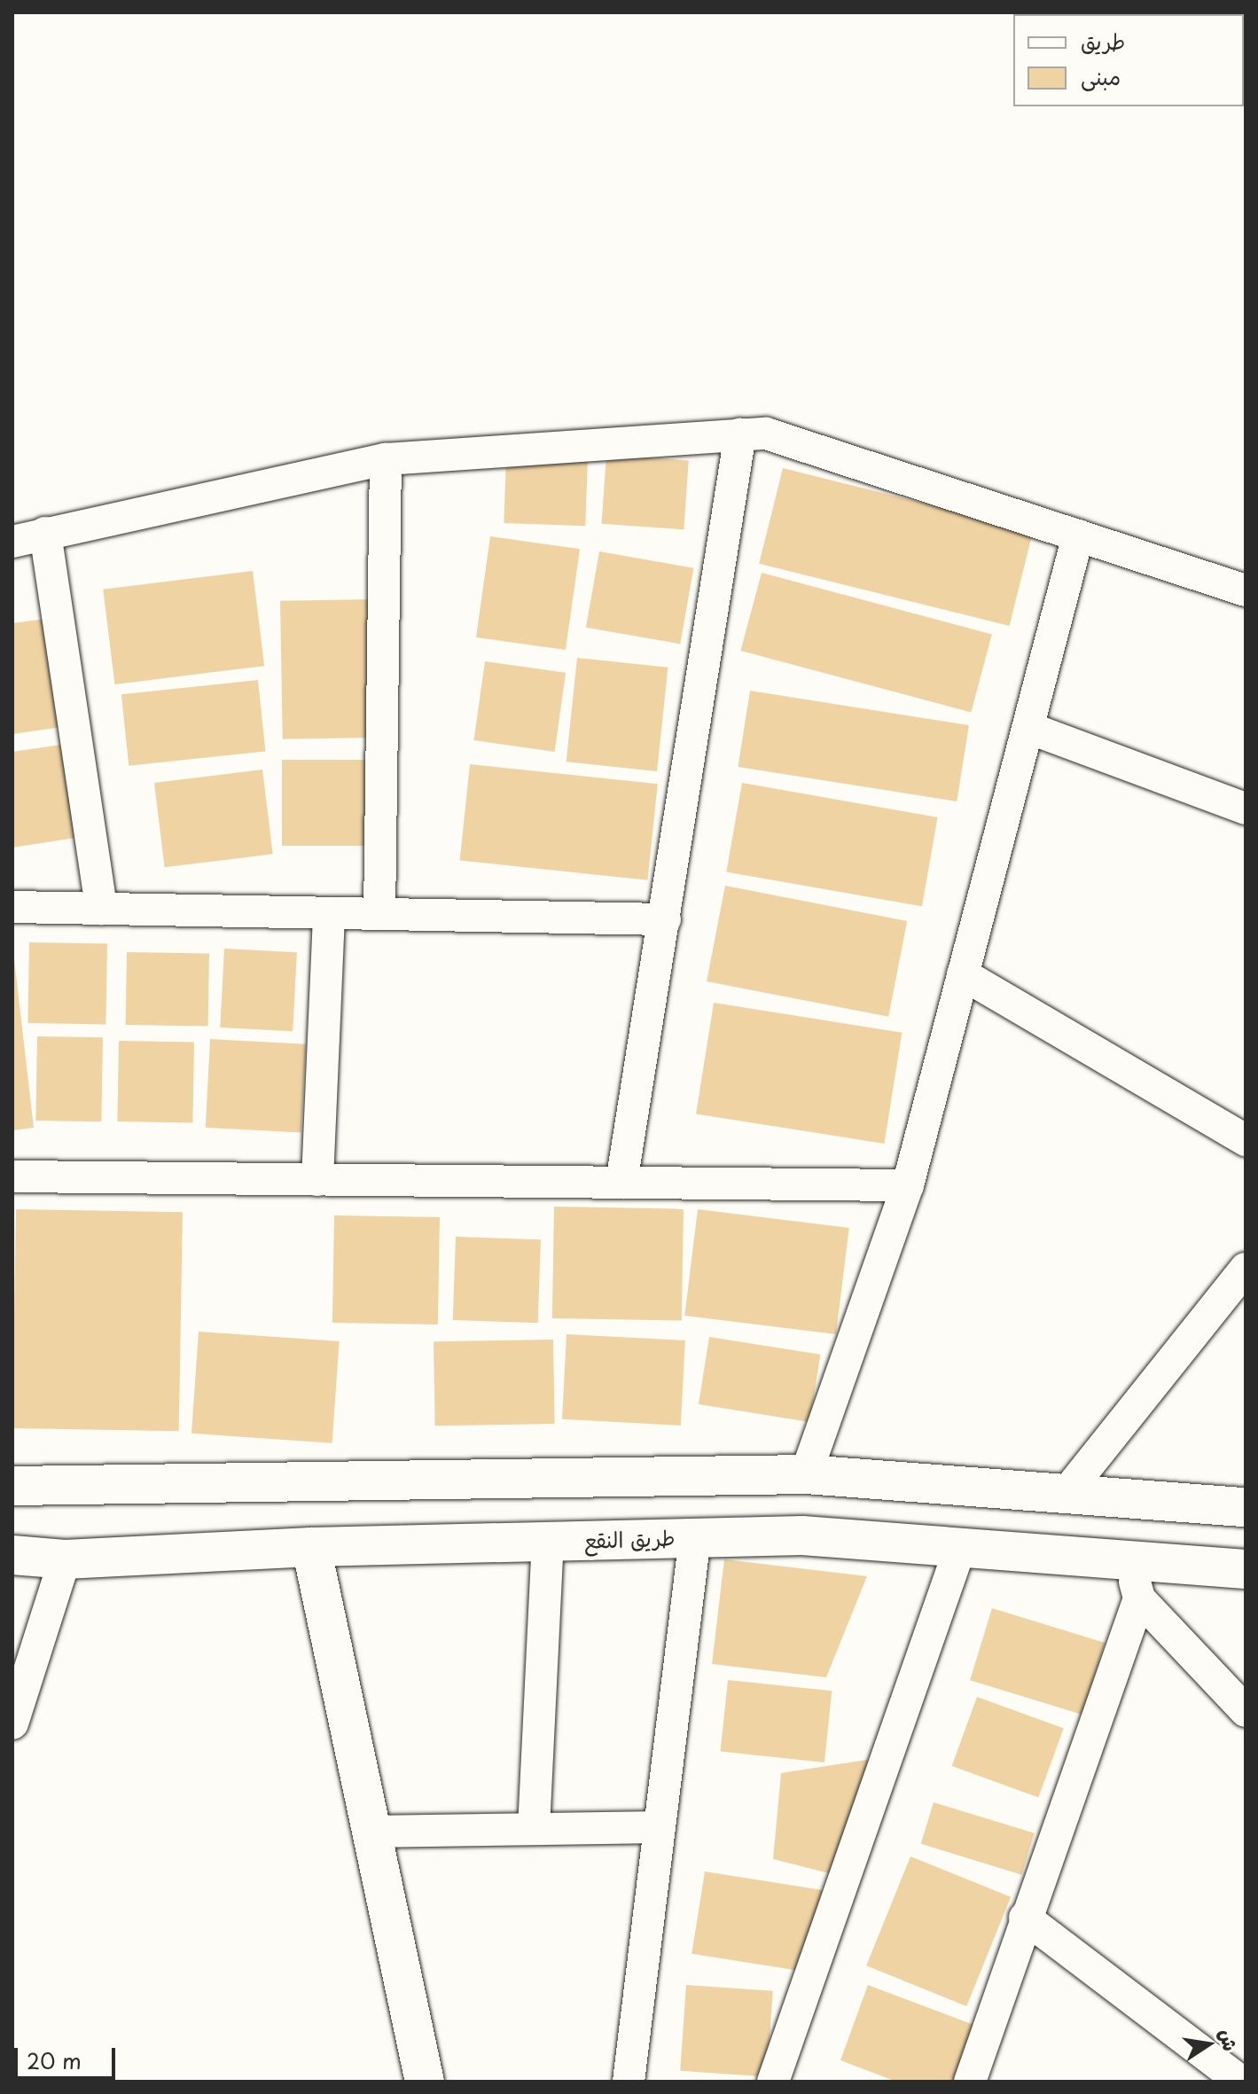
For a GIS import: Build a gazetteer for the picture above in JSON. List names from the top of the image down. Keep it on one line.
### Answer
{"streets":{"street":["طريق النقع"]},"legend":["طريق","مبنى"],"scale_bar":"20 m","north":"right"}
